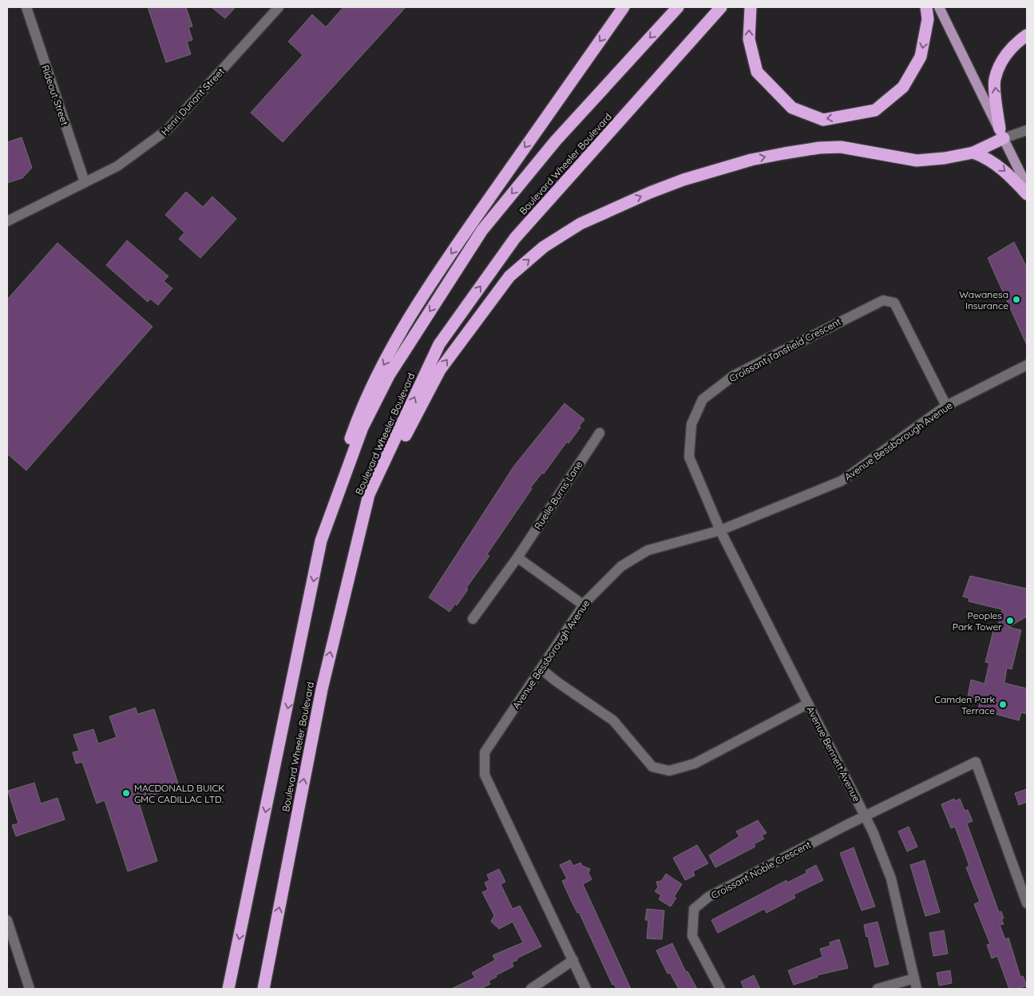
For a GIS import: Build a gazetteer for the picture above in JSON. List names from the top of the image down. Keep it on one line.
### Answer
{"streets":{"highway":["Boulevard Wheeler Boulevard"],"street":["Rideout Street","Henri Dunant Street","Croissant Tansfield Crescent","Avenue Bessborough Avenue","Ruelle Burns Lane","Avenue Bennett Avenue","Croissant Noble Crescent"]},"crossings":[["Rideout Street","Henri Dunant Street"],["Croissant Tansfield Crescent","Avenue Bessborough Avenue"],["Croissant Tansfield Crescent","Avenue Bennett Avenue"],["Avenue Bessborough Avenue","Avenue Bennett Avenue"],["Avenue Bennett Avenue","Croissant Noble Crescent"]],"places":["Wawanesa Insurance","Peoples Park Tower","Camden Park Terrace","MACDONALD BUICK GMC CADILLAC LTD."]}
